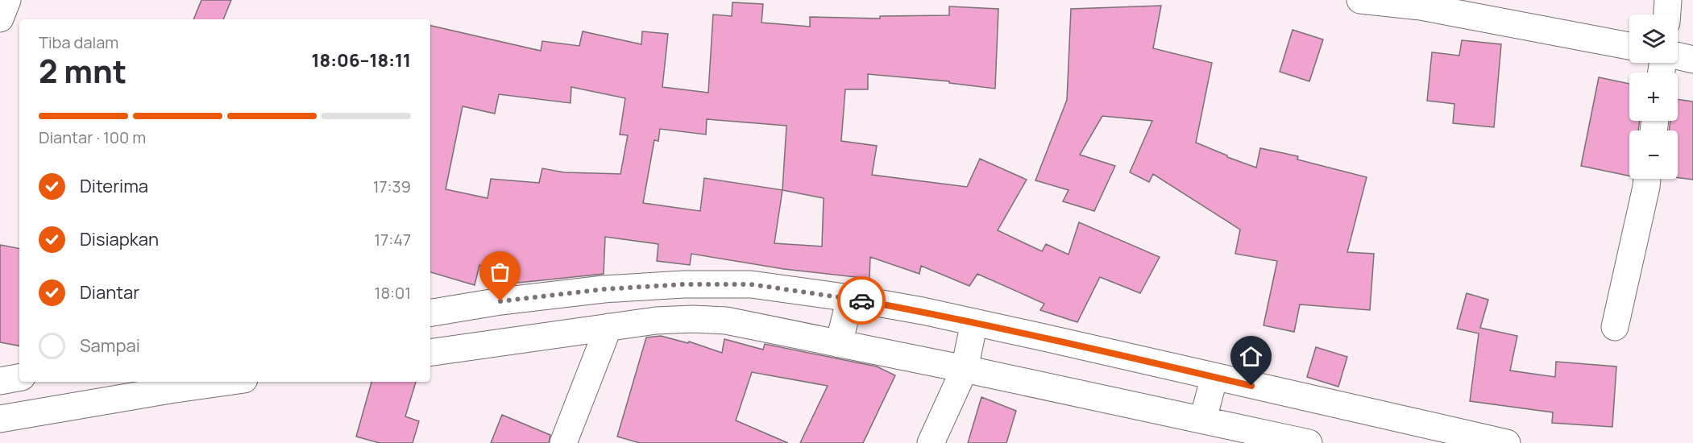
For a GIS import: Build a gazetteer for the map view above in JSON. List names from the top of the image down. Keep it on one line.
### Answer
{"page":{"map_buttons":["+","−"],"heading":["2 mnt","Tiba dalam","18:06–18:11"],"bar":"Diantar · 100 m","list":[["Diterima","17:39"],["Disiapkan","17:47"],["Diantar","18:01"],"Sampai"]}}
